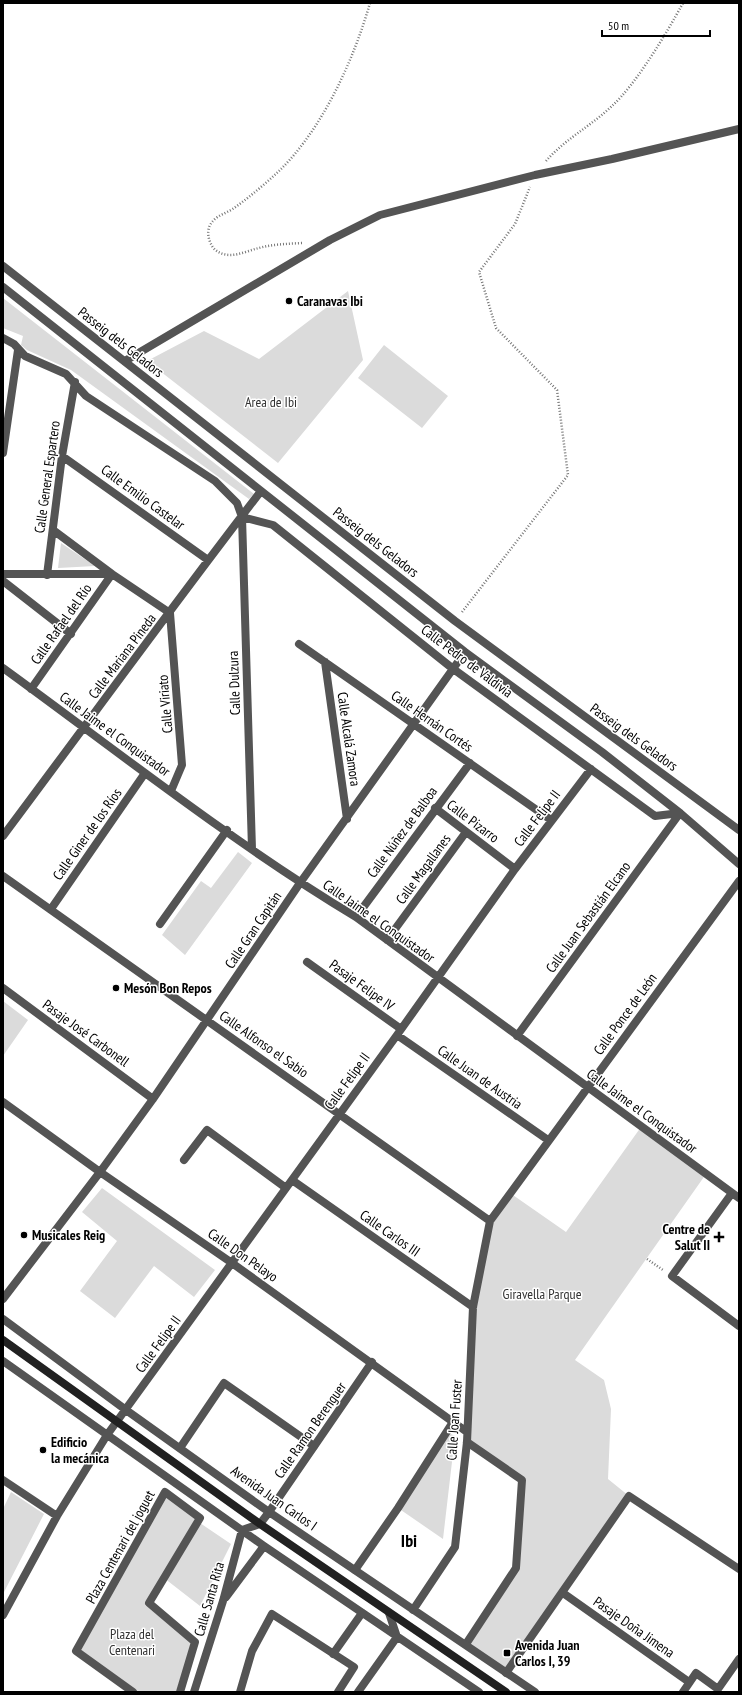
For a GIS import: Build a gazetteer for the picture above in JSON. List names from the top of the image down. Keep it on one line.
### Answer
{"streets":{"main road":["Avenida Juan Carlos I"],"street":["Passeig dels Geladors","Calle General Espartero","Calle Emilio Castelar","Calle Rafael del Río","Calle Mariana Pineda","Calle Pedro de Valdivia","Calle Dulzura","Calle Viriato","Calle Hernán Cortés","Calle Jaime el Conquistador","Calle Alcalá Zamora","Calle Felipe II","Calle Pizarro","Calle Núñez de Balboa","Calle Giner de los Ríos","Calle Magallanes","Calle Juan Sebastián Elcano","Calle Gran Capitán","Pasaje Felipe IV","Calle Ponce de León","Pasaje José Carbonell","Calle Alfonso el Sabio","Calle Juan de Austria","Calle Carlos III","Calle Don Pelayo","Calle Joan Fuster","Calle Ramon Berenguer","Plaza Centenari del joguet","Calle Santa Rita","Pasaje Doña Jimena"]},"crossings":[["Calle General Espartero","Calle Emilio Castelar"],["Calle Emilio Castelar","Calle Mariana Pineda"],["Calle Rafael del Río","Calle Jaime el Conquistador"],["Calle Mariana Pineda","Calle Pedro de Valdivia"],["Calle Mariana Pineda","Calle Dulzura"],["Calle Mariana Pineda","Calle Viriato"],["Calle Mariana Pineda","Calle Jaime el Conquistador"],["Calle Pedro de Valdivia","Calle Dulzura"],["Calle Pedro de Valdivia","Calle Felipe II"],["Calle Pedro de Valdivia","Calle Juan Sebastián Elcano"],["Calle Pedro de Valdivia","Calle Gran Capitán"],["Calle Dulzura","Calle Jaime el Conquistador"],["Calle Viriato","Calle Jaime el Conquistador"],["Calle Hernán Cortés","Calle Alcalá Zamora"],["Calle Hernán Cortés","Calle Felipe II"],["Calle Hernán Cortés","Calle Núñez de Balboa"],["Calle Hernán Cortés","Calle Gran Capitán"],["Calle Jaime el Conquistador","Calle Felipe II"],["Calle Jaime el Conquistador","Calle Núñez de Balboa"],["Calle Jaime el Conquistador","Calle Giner de los Ríos"],["Calle Jaime el Conquistador","Calle Magallanes"],["Calle Jaime el Conquistador","Calle Juan Sebastián Elcano"],["Calle Jaime el Conquistador","Calle Gran Capitán"],["Calle Jaime el Conquistador","Calle Ponce de León"],["Calle Alcalá Zamora","Calle Gran Capitán"],["Calle Felipe II","Calle Pizarro"],["Calle Felipe II","Pasaje Felipe IV"],["Calle Felipe II","Calle Alfonso el Sabio"],["Calle Felipe II","Calle Juan de Austria"],["Calle Felipe II","Calle Carlos III"],["Calle Felipe II","Calle Don Pelayo"],["Calle Felipe II","Avenida Juan Carlos I"],["Calle Pizarro","Calle Núñez de Balboa"],["Calle Pizarro","Calle Magallanes"],["Calle Giner de los Ríos","Calle Alfonso el Sabio"],["Calle Gran Capitán","Pasaje José Carbonell"],["Calle Gran Capitán","Calle Alfonso el Sabio"],["Calle Gran Capitán","Calle Don Pelayo"],["Pasaje Felipe IV","Calle Juan de Austria"],["Calle Ponce de León","Calle Alfonso el Sabio"],["Calle Ponce de León","Calle Juan de Austria"],["Calle Ponce de León","Calle Joan Fuster"],["Calle Alfonso el Sabio","Calle Joan Fuster"],["Calle Carlos III","Calle Joan Fuster"],["Calle Don Pelayo","Calle Joan Fuster"],["Calle Don Pelayo","Calle Ramon Berenguer"],["Calle Joan Fuster","Avenida Juan Carlos I"],["Calle Ramon Berenguer","Avenida Juan Carlos I"]],"districts":["Ibi"],"parks":["Area de Ibi","Giravella Parque","Plaza del Centenari"],"places":{"other":["Caranavas Ibi","Mesón Bon Repos","Musicales Reig","Edificio la mecánica"],"health":["Centre de Salut II"],"transit":["Avenida Juan Carlos I, 39"]},"scale_bar":"50 m"}
